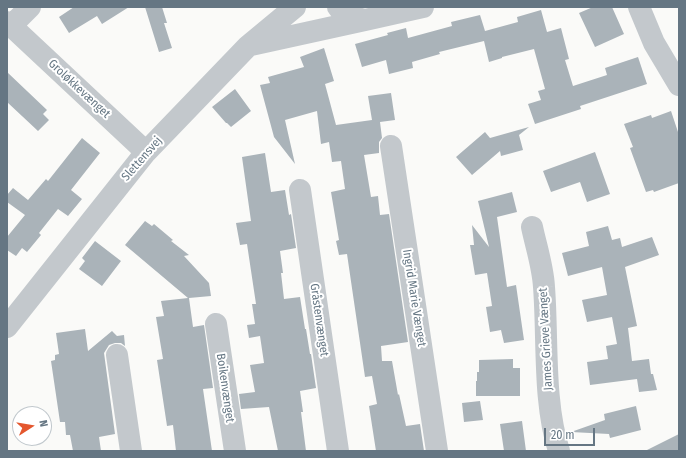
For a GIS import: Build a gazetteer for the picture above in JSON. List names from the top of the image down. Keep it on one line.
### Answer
{"streets":{"street":["Groløkkevænget","Slettensvej","Ingrid Marie Vænget","Gråstenvænget","James Grieve Vænget","Boikenvænget"]},"crossings":[["Groløkkevænget","Slettensvej"]],"scale_bar":"20 m","north":"right"}
